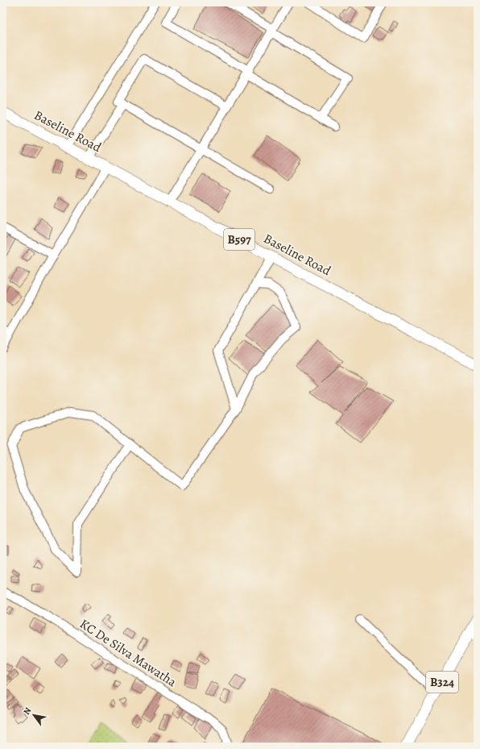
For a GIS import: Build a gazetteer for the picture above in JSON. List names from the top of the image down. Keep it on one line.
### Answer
{"streets":{"main road":["Baseline Road","B597","B324"],"street":["KC De Silva Mawatha"]},"north":"top left"}
